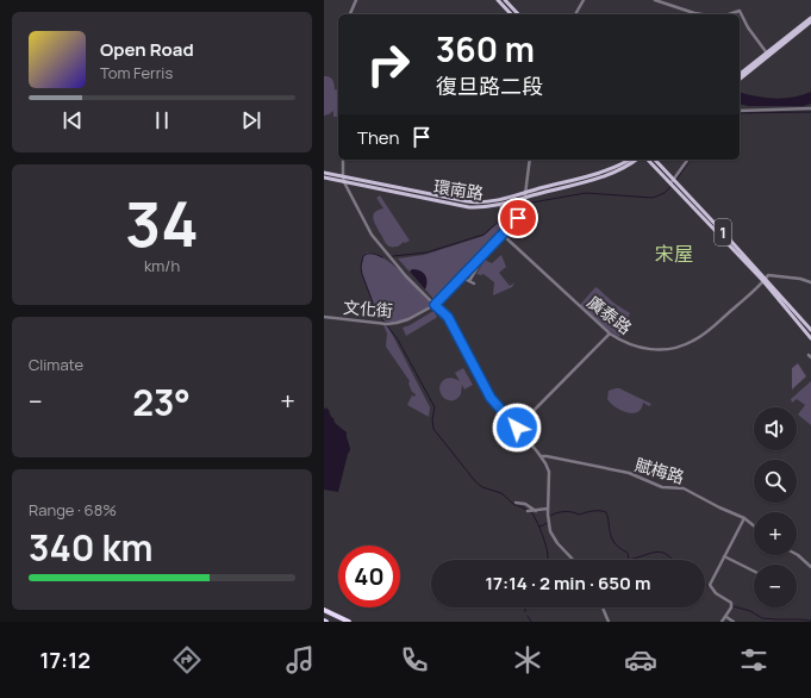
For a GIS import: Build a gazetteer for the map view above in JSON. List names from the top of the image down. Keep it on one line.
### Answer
{"streets":{"main road":["環南路","1"],"street":["文化街","廣泰路","賦梅路"]},"crossings":[["1","廣泰路"]],"districts":["宋屋"],"page":{"turn":["360 m","復旦路二段"],"song":["Open Road","Tom Ferris"],"then":"Then","tile":[["34","km/h"],"Climate",["Range · 68%","340 km"]],"heat":["−","23°","+"],"map_buttons":["+","−"],"limit":"40","trip":"17:14 · 2 min · 650 m","tabs":"17:12"}}
